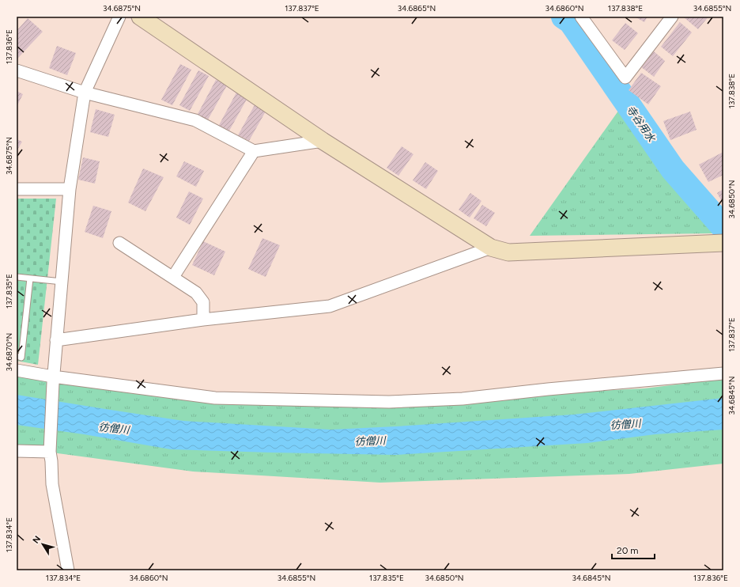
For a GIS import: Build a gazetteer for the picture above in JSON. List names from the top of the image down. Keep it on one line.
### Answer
{"water":["寺谷用水","彷僧川"],"scale_bar":"20 m","north":"top left","coordinates":["34.6875°N","137.837°E","34.6865°N","34.6860°N","137.838°E","34.6855°N","137.836°E","34.6850°N","137.835°E","34.6870°N","34.6845°N","137.834°E"]}
